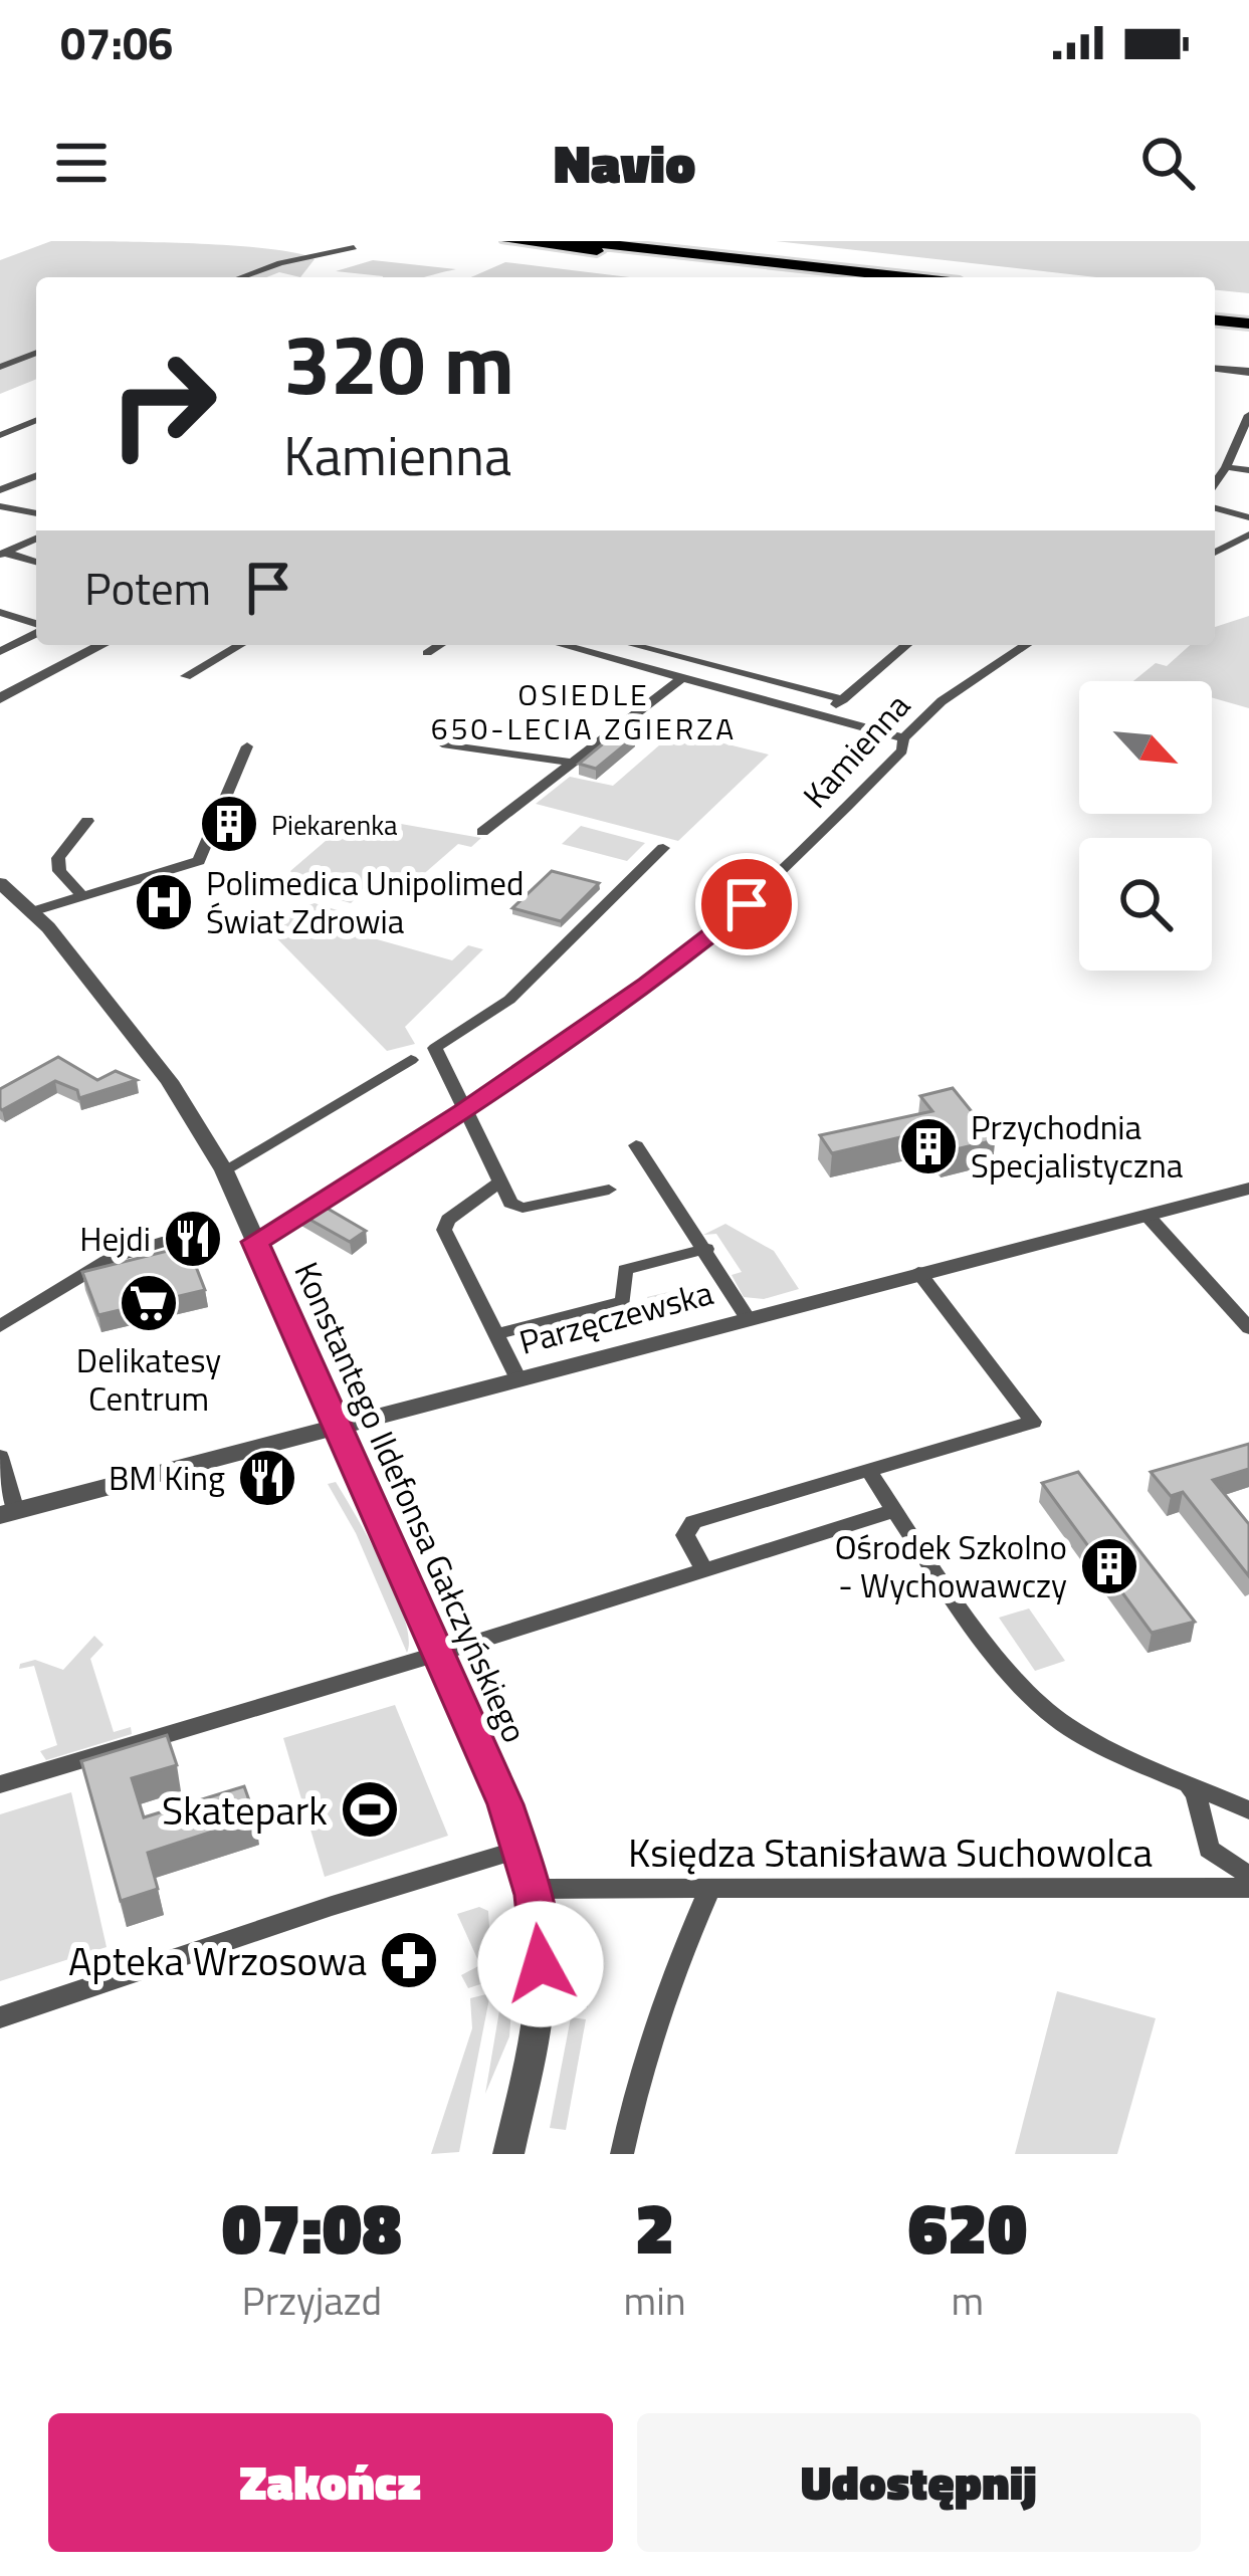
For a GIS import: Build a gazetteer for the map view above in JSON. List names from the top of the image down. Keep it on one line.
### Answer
{"streets":{"street":["Kamienna","Parzęczewska","Konstantego Ildefonsa Gałczyńskiego","Księdza Stanisława Suchowolca"]},"crossings":[["Kamienna","Konstantego Ildefonsa Gałczyńskiego"],["Parzęczewska","Konstantego Ildefonsa Gałczyńskiego"],["Konstantego Ildefonsa Gałczyńskiego","Księdza Stanisława Suchowolca"]],"districts":["OSIEDLE 650-LECIA ZGIERZA"],"places":{"building":["Piekarenka","Przychodnia Specjalistyczna","Ośrodek Szkolno - Wychowawczy"],"hospital":["Polimedica Unipolimed Świat Zdrowia"],"restaurant":["Hejdi","BM King"],"supermarket":["Delikatesy Centrum"],"sports":["Skatepark"],"pharmacy":["Apteka Wrzosowa"]},"north":"bottom right","page":{"status":"07:06","header":"Navio","turn":["320 m","Kamienna"],"then":"Potem","eta":["07:08","Przyjazd","2","min","620","m"],"buttons":["Zakończ","Udostępnij"]}}
